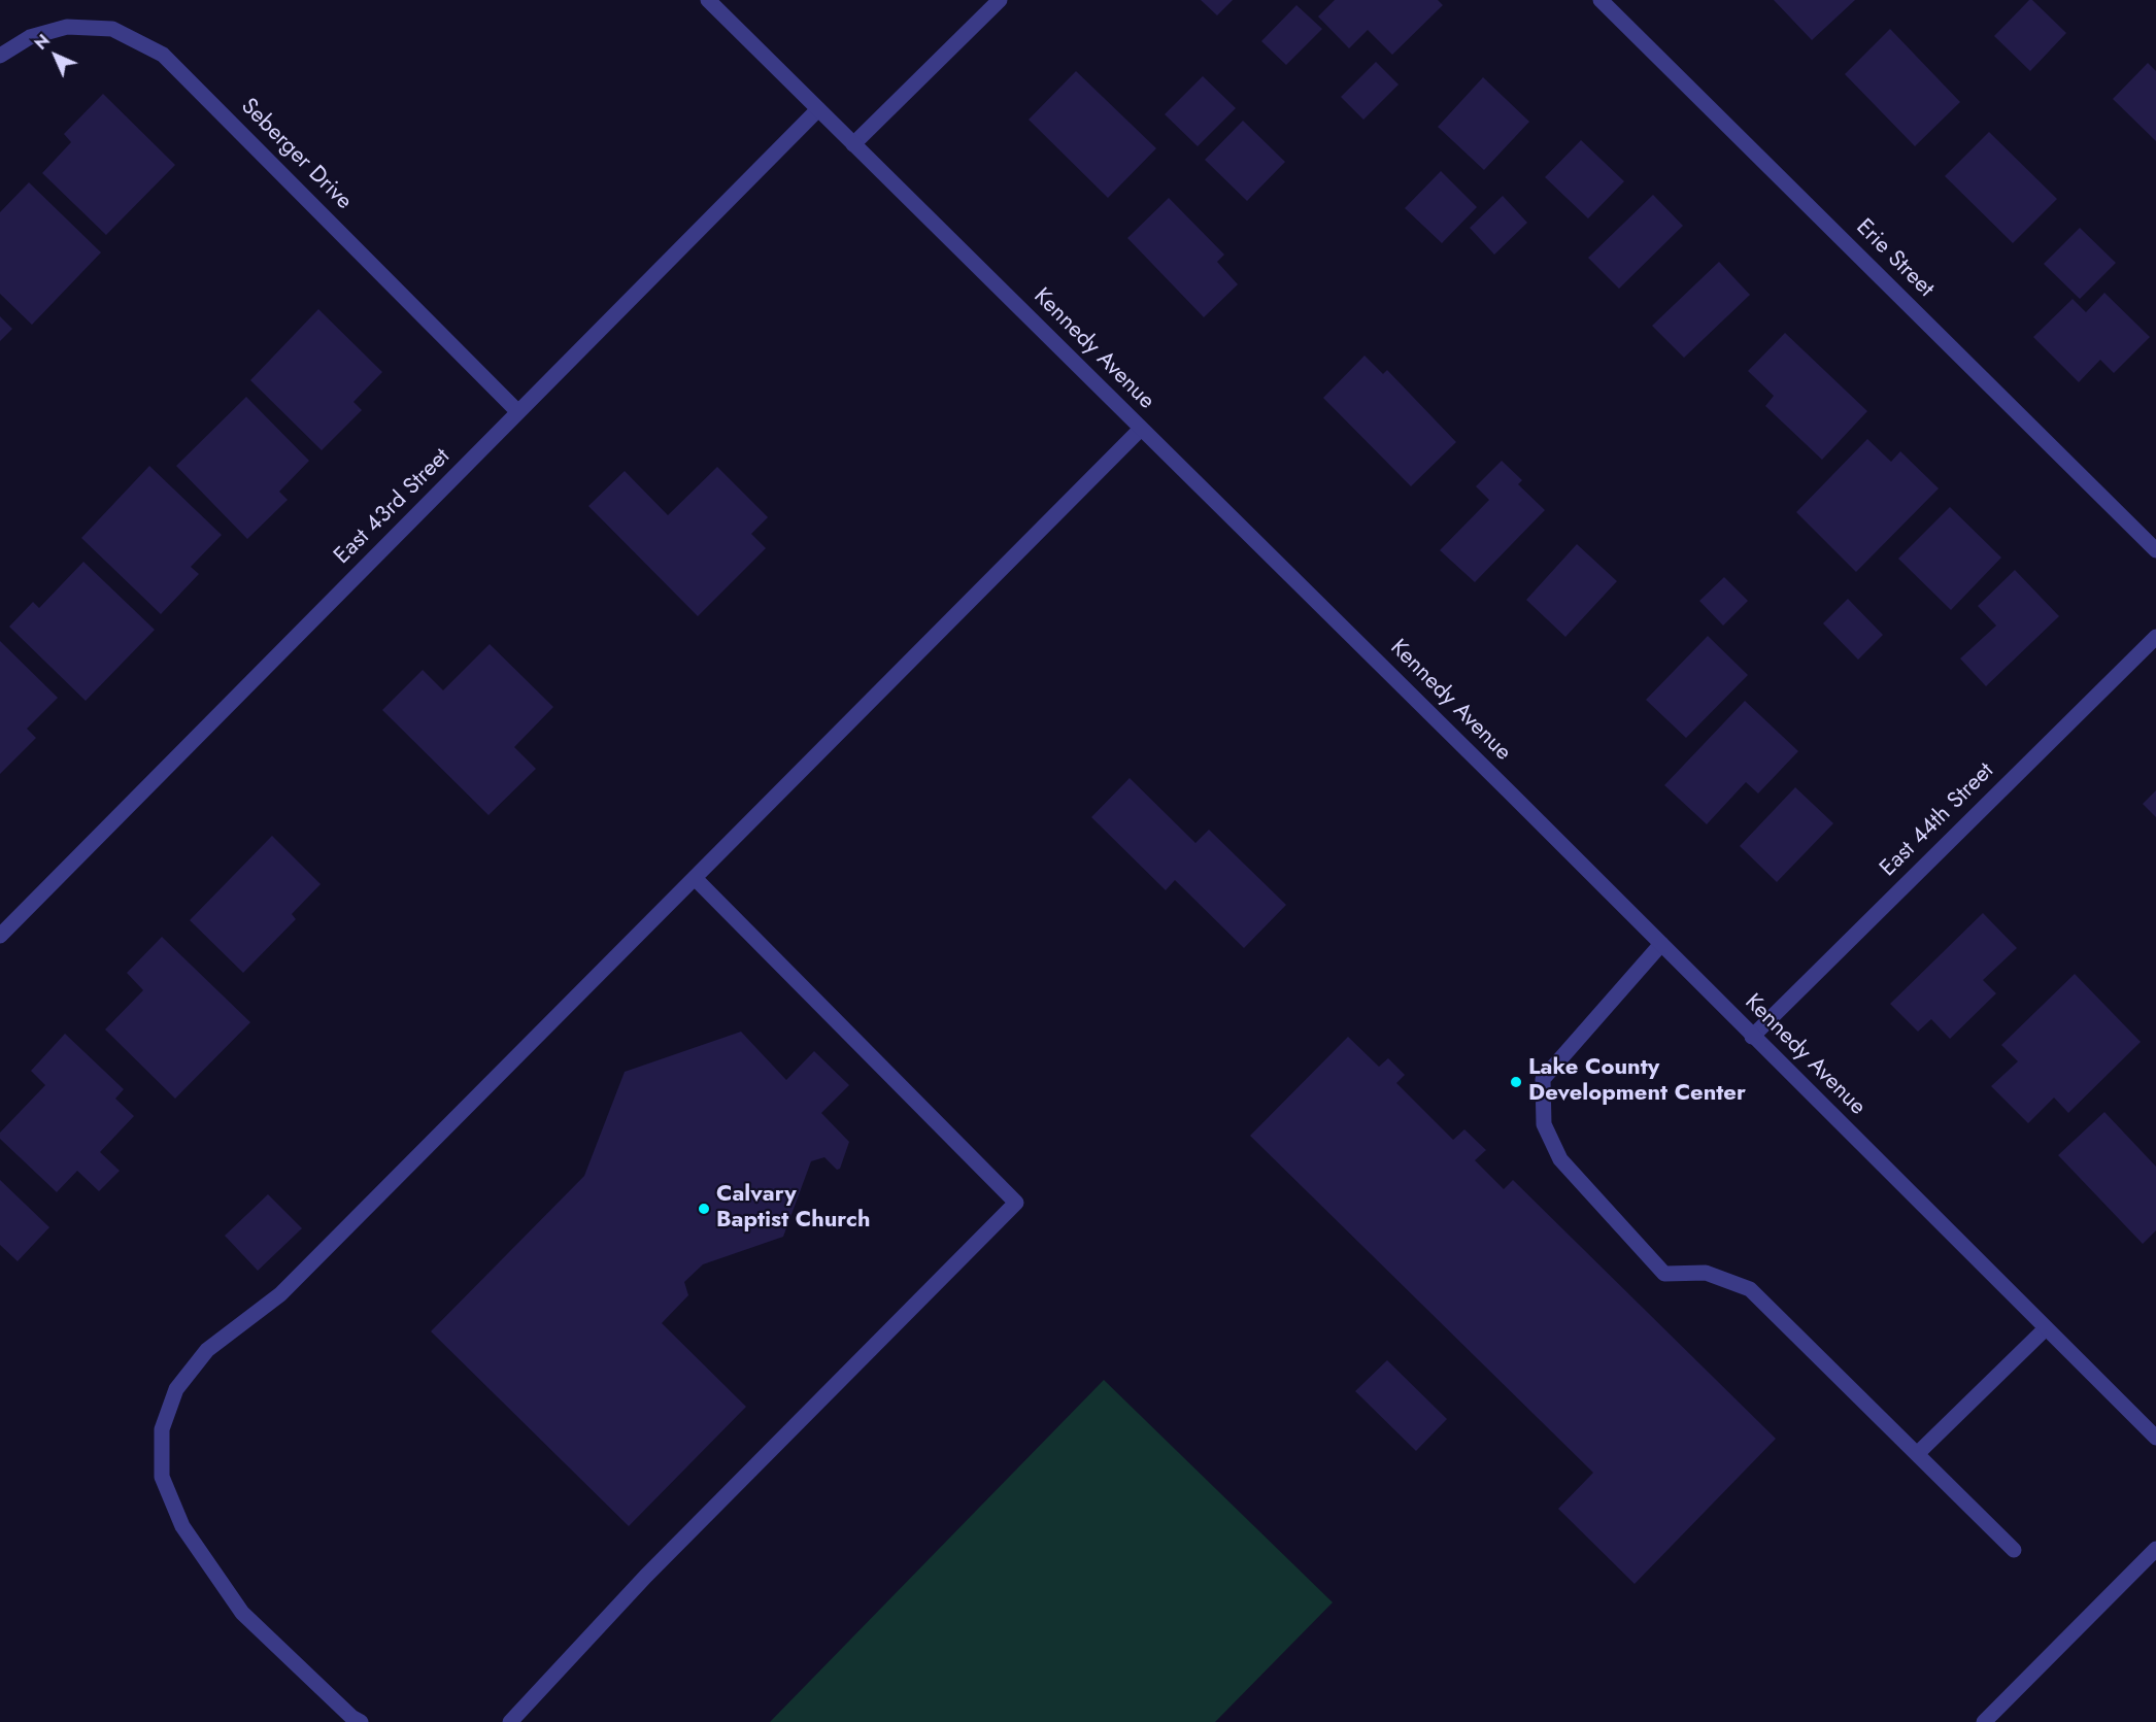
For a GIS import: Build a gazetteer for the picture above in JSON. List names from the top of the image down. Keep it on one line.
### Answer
{"streets":{"street":["Seberger Drive","Erie Street","Kennedy Avenue","East 43rd Street","East 44th Street"]},"crossings":[["Seberger Drive","East 43rd Street"],["Kennedy Avenue","East 43rd Street"],["Kennedy Avenue","East 44th Street"]],"places":["Lake County Development Center","Calvary Baptist Church"],"north":"top left"}
